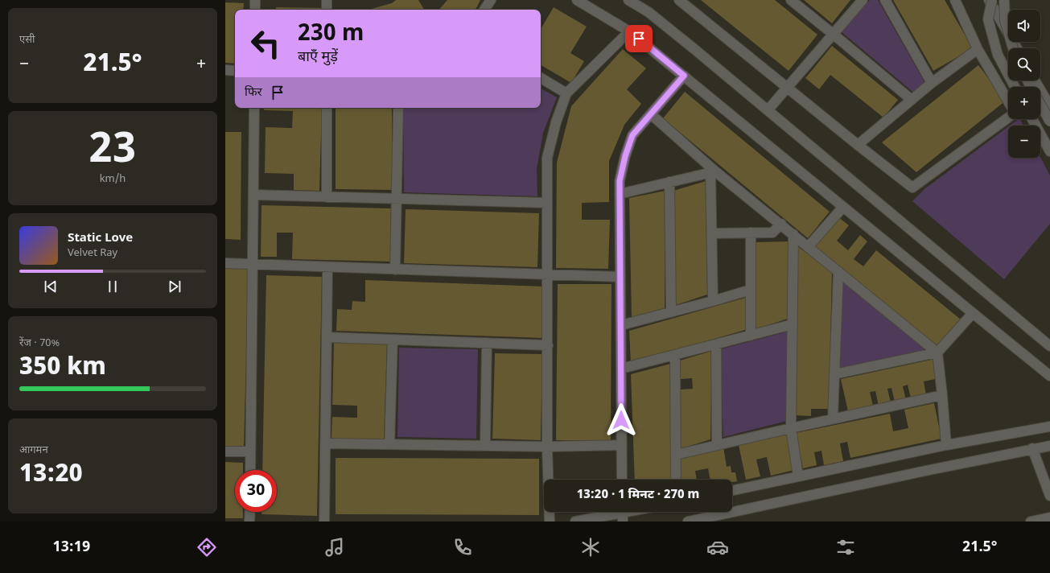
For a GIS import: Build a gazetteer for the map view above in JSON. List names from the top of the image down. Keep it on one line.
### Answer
{"page":{"tile":["एसी",["23","km/h"],["रेंज · 70%","350 km"],["आगमन","13:20"]],"map_buttons":["+","−"],"turn":["230 m","बाएँ मुड़ें"],"heat":["−","21.5°","+"],"then":"फिर","song":["Static Love","Velvet Ray"],"limit":"30","trip":"13:20 · 1 मिनट · 270 m","tabs":["13:19","21.5°"]}}
